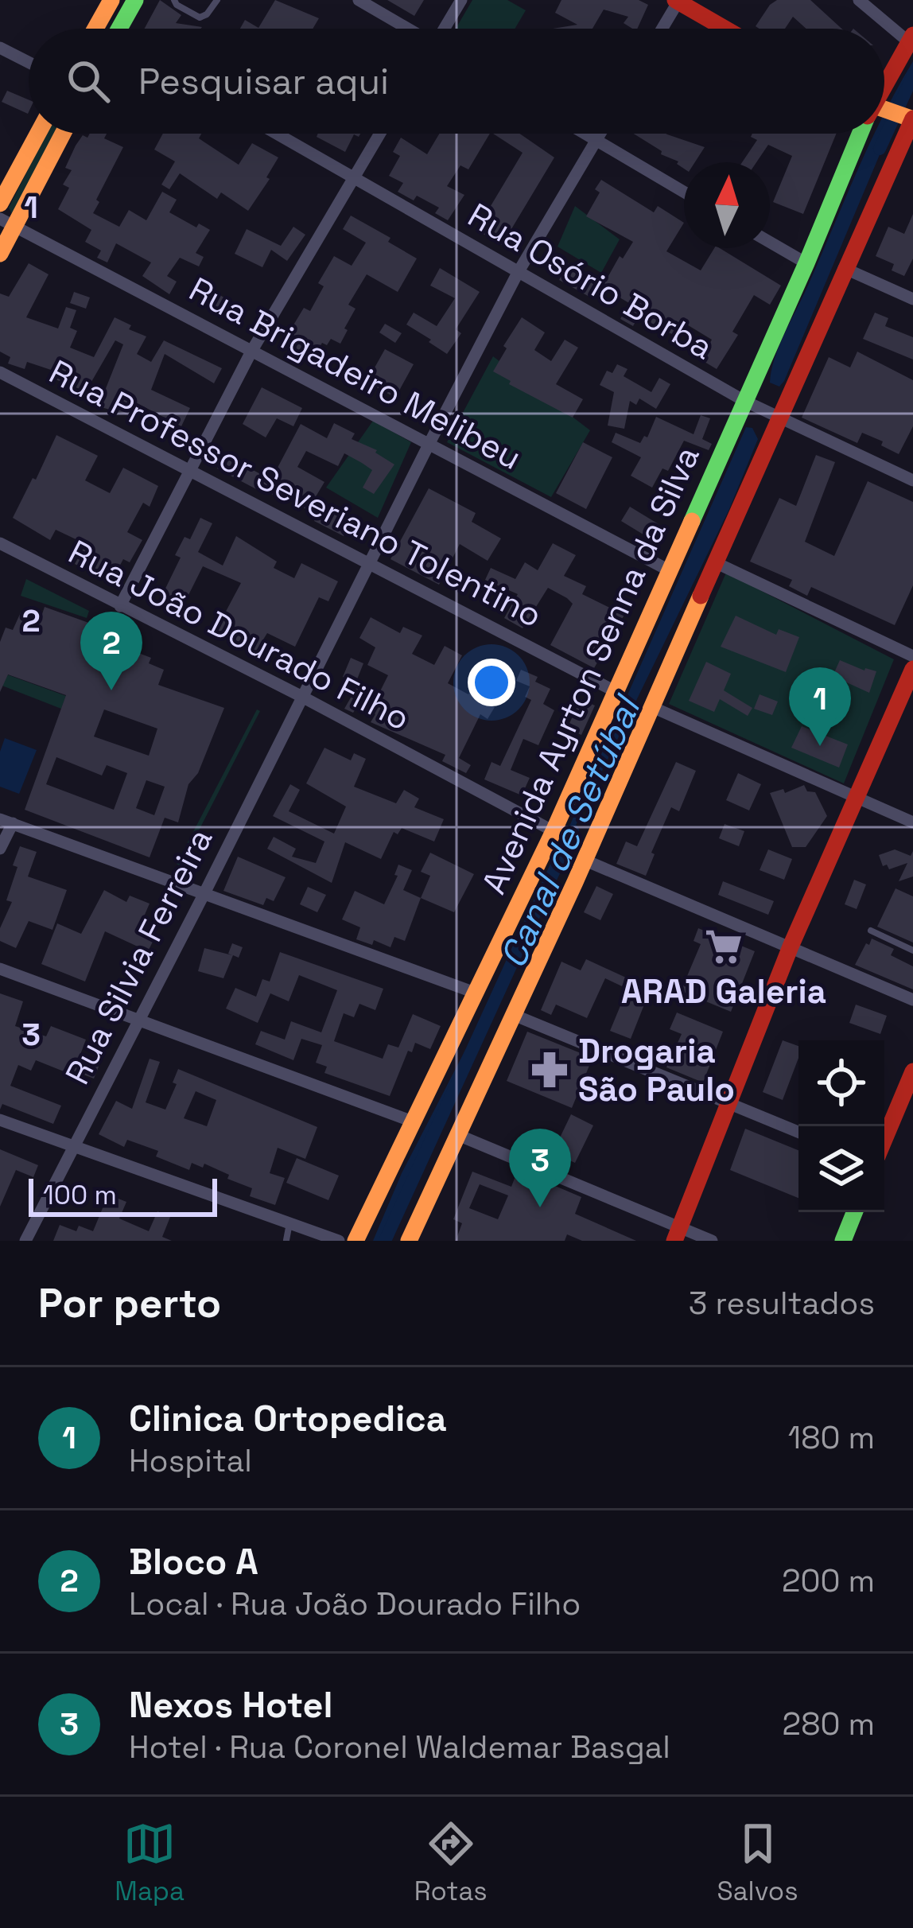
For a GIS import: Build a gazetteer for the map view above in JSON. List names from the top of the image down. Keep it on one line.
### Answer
{"streets":{"main road":["Avenida Ayrton Senna da Silva"],"street":["Rua Osório Borba","Rua Brigadeiro Melibeu","Rua Professor Severiano Tolentino","Rua João Dourado Filho","Rua Silvia Ferreira"]},"crossings":[["Rua Osório Borba","Avenida Ayrton Senna da Silva"],["Rua Osório Borba","Rua Silvia Ferreira"],["Rua Brigadeiro Melibeu","Avenida Ayrton Senna da Silva"],["Rua Brigadeiro Melibeu","Rua Silvia Ferreira"],["Rua Professor Severiano Tolentino","Avenida Ayrton Senna da Silva"],["Rua Professor Severiano Tolentino","Rua Silvia Ferreira"],["Rua João Dourado Filho","Avenida Ayrton Senna da Silva"],["Rua João Dourado Filho","Rua Silvia Ferreira"]],"water":["Canal de Setúbal"],"places":{"supermarket":["ARAD Galeria"],"pharmacy":["Drogaria São Paulo"]},"scale_bar":"100 m","north":"top","page":{"search":"Pesquisar aqui","pins":["2","1","3"],"scale":"100 m","heading":["Por perto","3 resultados"],"list":[{"mark":"1","name":"Clinica Ortopedica","note":"Hospital","value":"180 m"},{"mark":"2","name":"Bloco A","note":"Local · Rua João Dourado Filho","value":"200 m"},{"mark":"3","name":"Nexos Hotel","note":"Hotel · Rua Coronel Waldemar Basgal","value":"280 m"}],"nav":["Mapa","Rotas","Salvos"]},"grid":{"rows":["1","2","3"]}}
